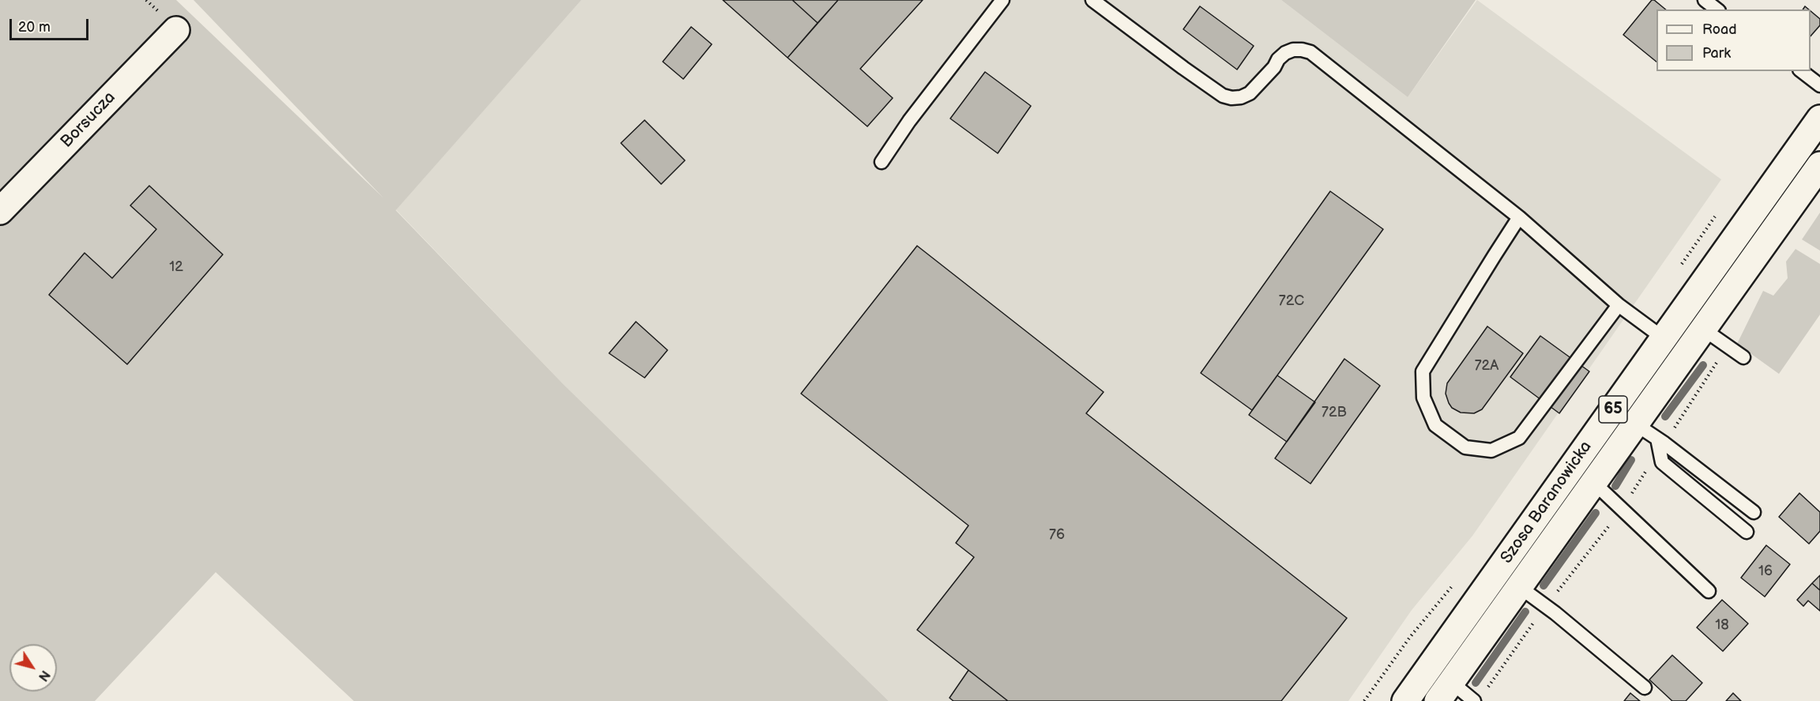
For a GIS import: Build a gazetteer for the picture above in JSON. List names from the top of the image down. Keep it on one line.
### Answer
{"streets":{"main road":["Borsucza","65","Szosa Baranowicka"]},"house_numbers":["12","72C","72A","72B","76","16","18"],"legend":["Road","Park"],"scale_bar":"20 m","north":"bottom right"}
